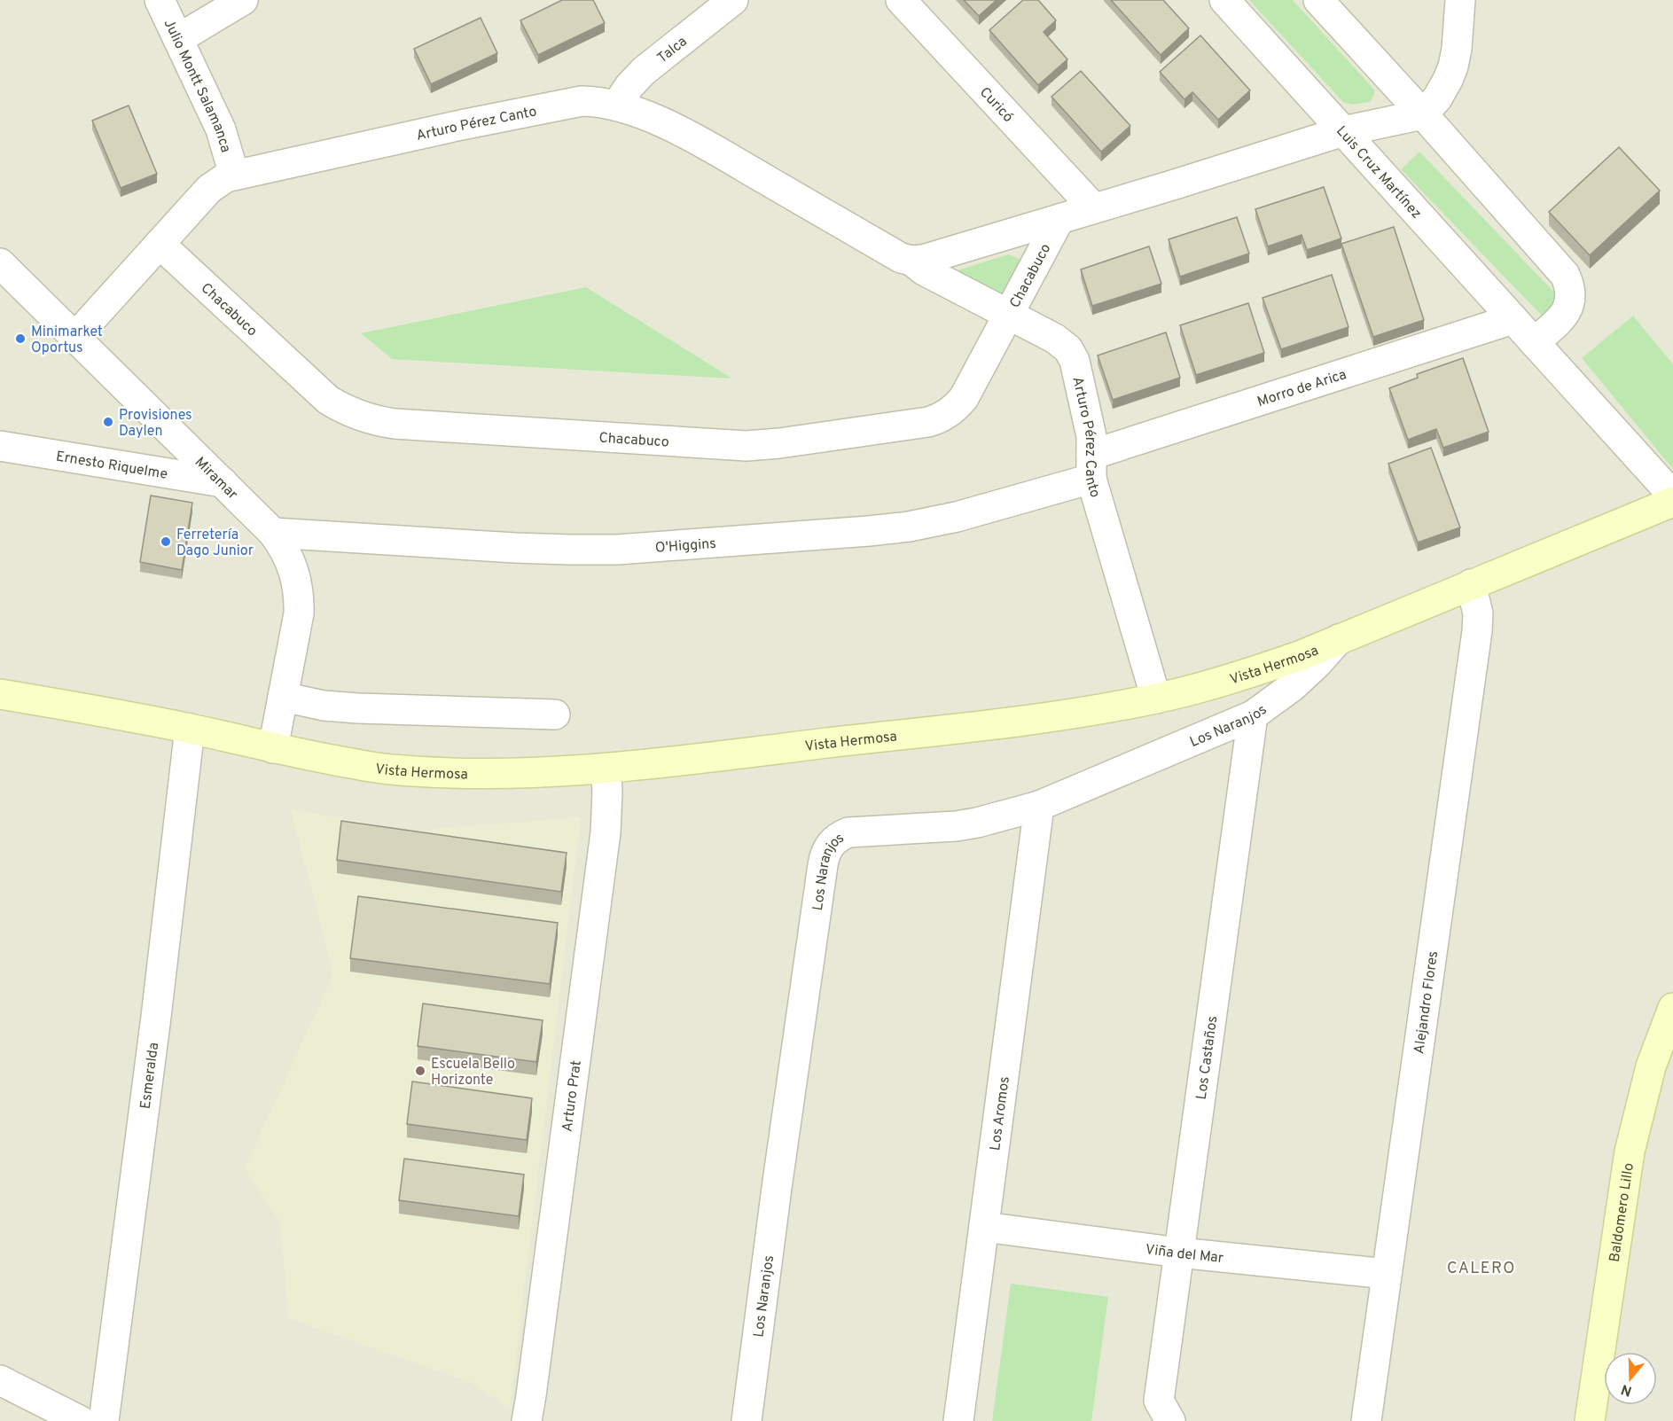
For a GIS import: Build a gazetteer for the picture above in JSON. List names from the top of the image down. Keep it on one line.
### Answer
{"streets":{"main road":["Vista Hermosa","Baldomero Lillo"],"street":["Talca","Julio Montt Salamanca","Curicó","Arturo Pérez Canto","Luis Cruz Martínez","Chacabuco","Morro de Arica","Ernesto Riquelme","Miramar","O'Higgins","Los Naranjos","Alejandro Flores","Los Castaños","Esmeralda","Arturo Prat","Los Aromos","Viña del Mar"]},"crossings":[["Talca","Arturo Pérez Canto"],["Julio Montt Salamanca","Arturo Pérez Canto"],["Arturo Pérez Canto","Chacabuco"],["Arturo Pérez Canto","Morro de Arica"],["Arturo Pérez Canto","Miramar"],["Arturo Pérez Canto","O'Higgins"],["Arturo Pérez Canto","Vista Hermosa"],["Luis Cruz Martínez","Morro de Arica"],["Morro de Arica","O'Higgins"],["Ernesto Riquelme","Miramar"],["Miramar","O'Higgins"],["Miramar","Vista Hermosa"],["Vista Hermosa","Los Naranjos"],["Vista Hermosa","Alejandro Flores"],["Vista Hermosa","Esmeralda"],["Vista Hermosa","Arturo Prat"],["Los Naranjos","Los Castaños"],["Los Naranjos","Los Aromos"],["Alejandro Flores","Viña del Mar"],["Los Castaños","Viña del Mar"],["Los Aromos","Viña del Mar"]],"districts":["CALERO"],"places":["Minimarket Oportus","Provisiones Daylen","Ferretería Dago Junior","Escuela Bello Horizonte"],"north":"bottom"}
